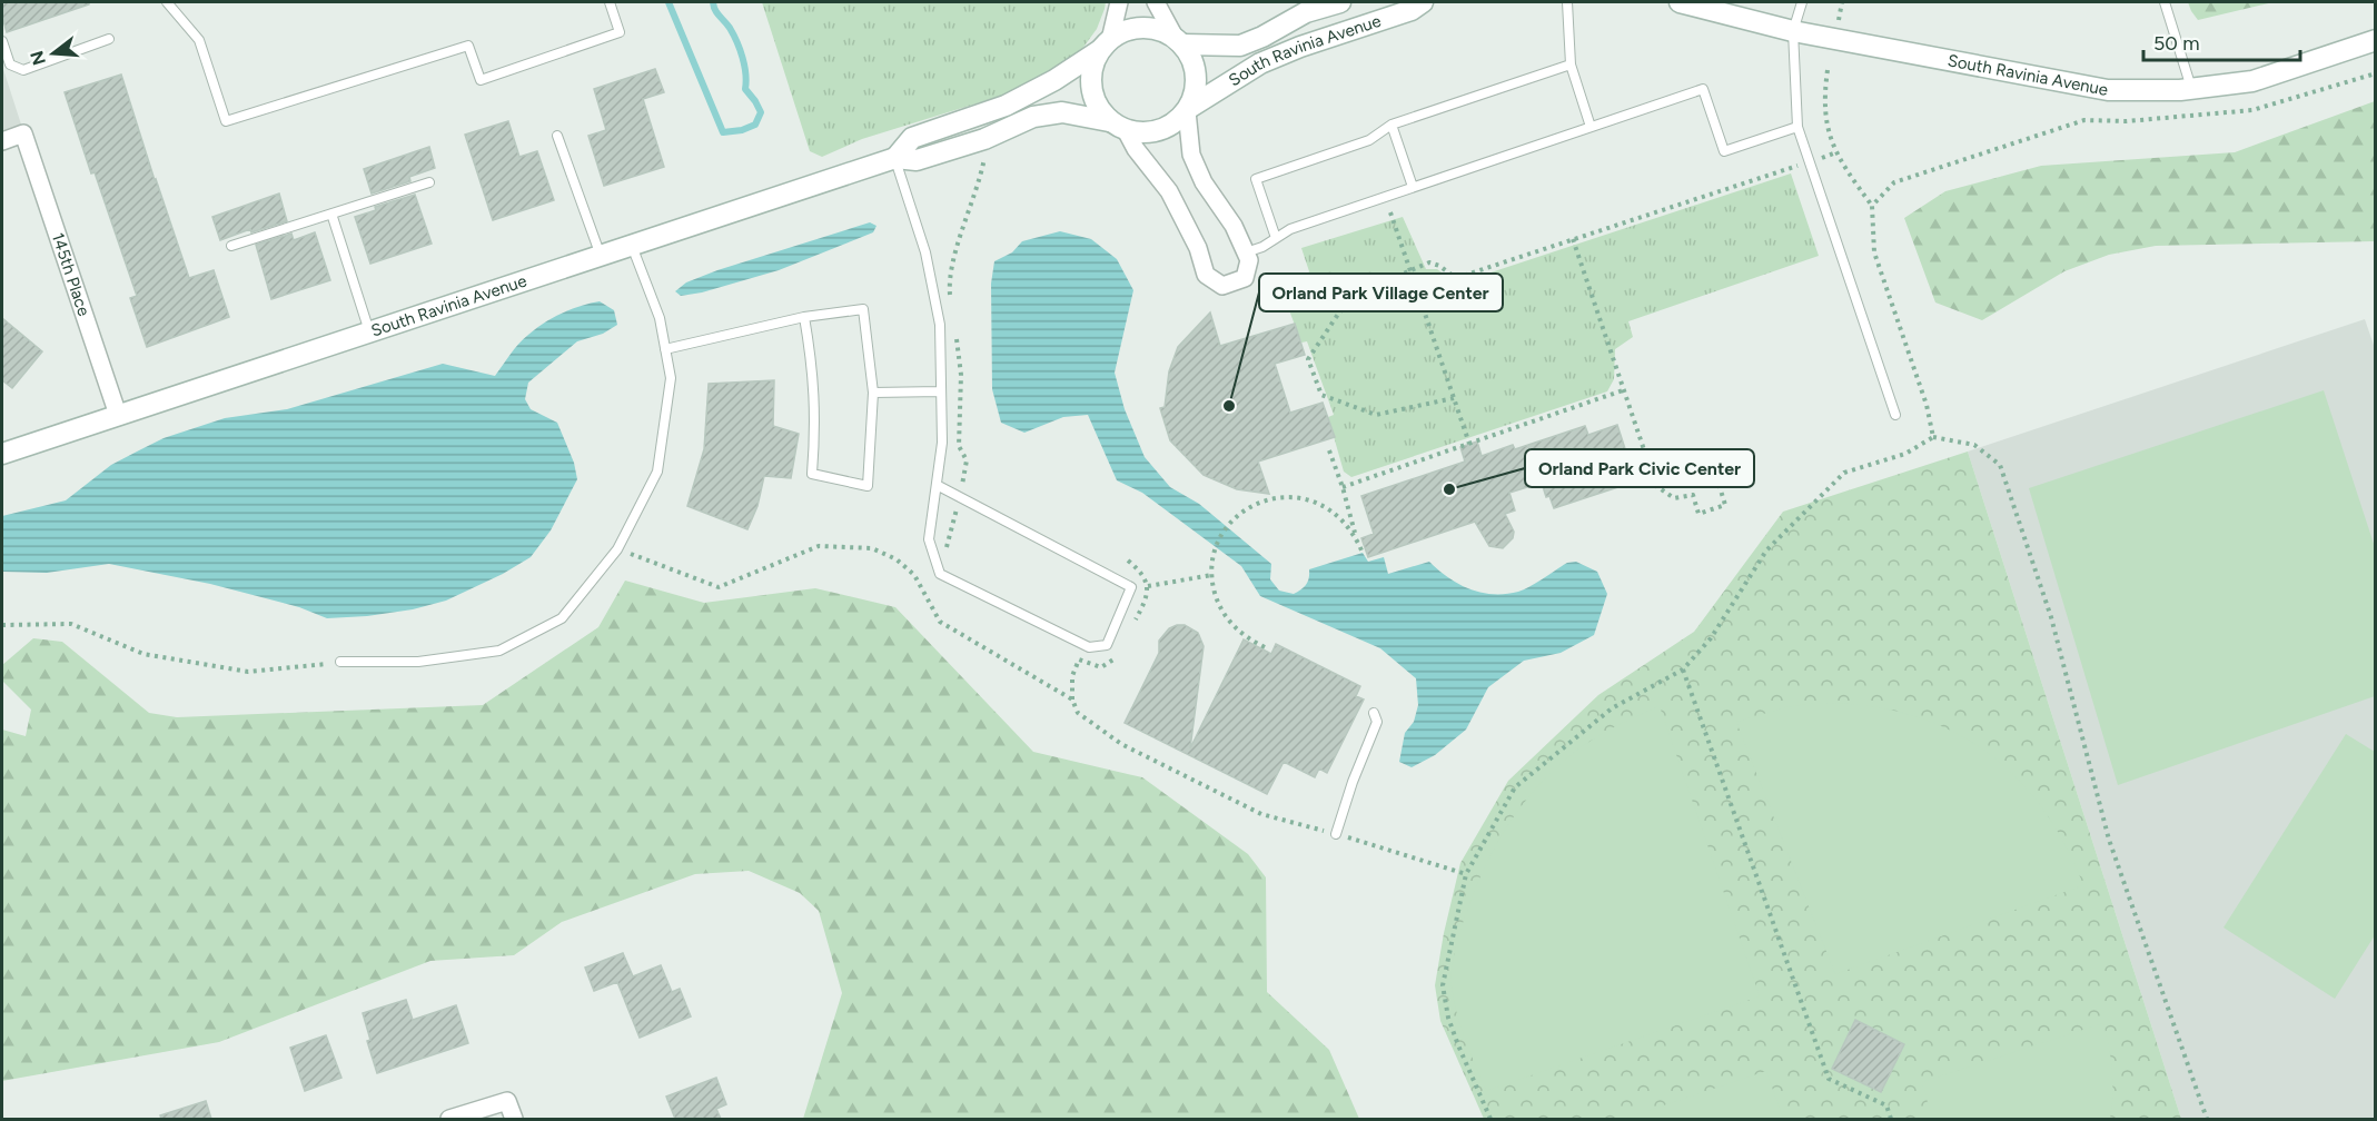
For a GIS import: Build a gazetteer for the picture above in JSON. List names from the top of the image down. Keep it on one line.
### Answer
{"streets":{"street":["South Ravinia Avenue","145th Place"]},"crossings":[["South Ravinia Avenue","145th Place"]],"places":["Orland Park Village Center","Orland Park Civic Center"],"scale_bar":"50 m","north":"left"}
